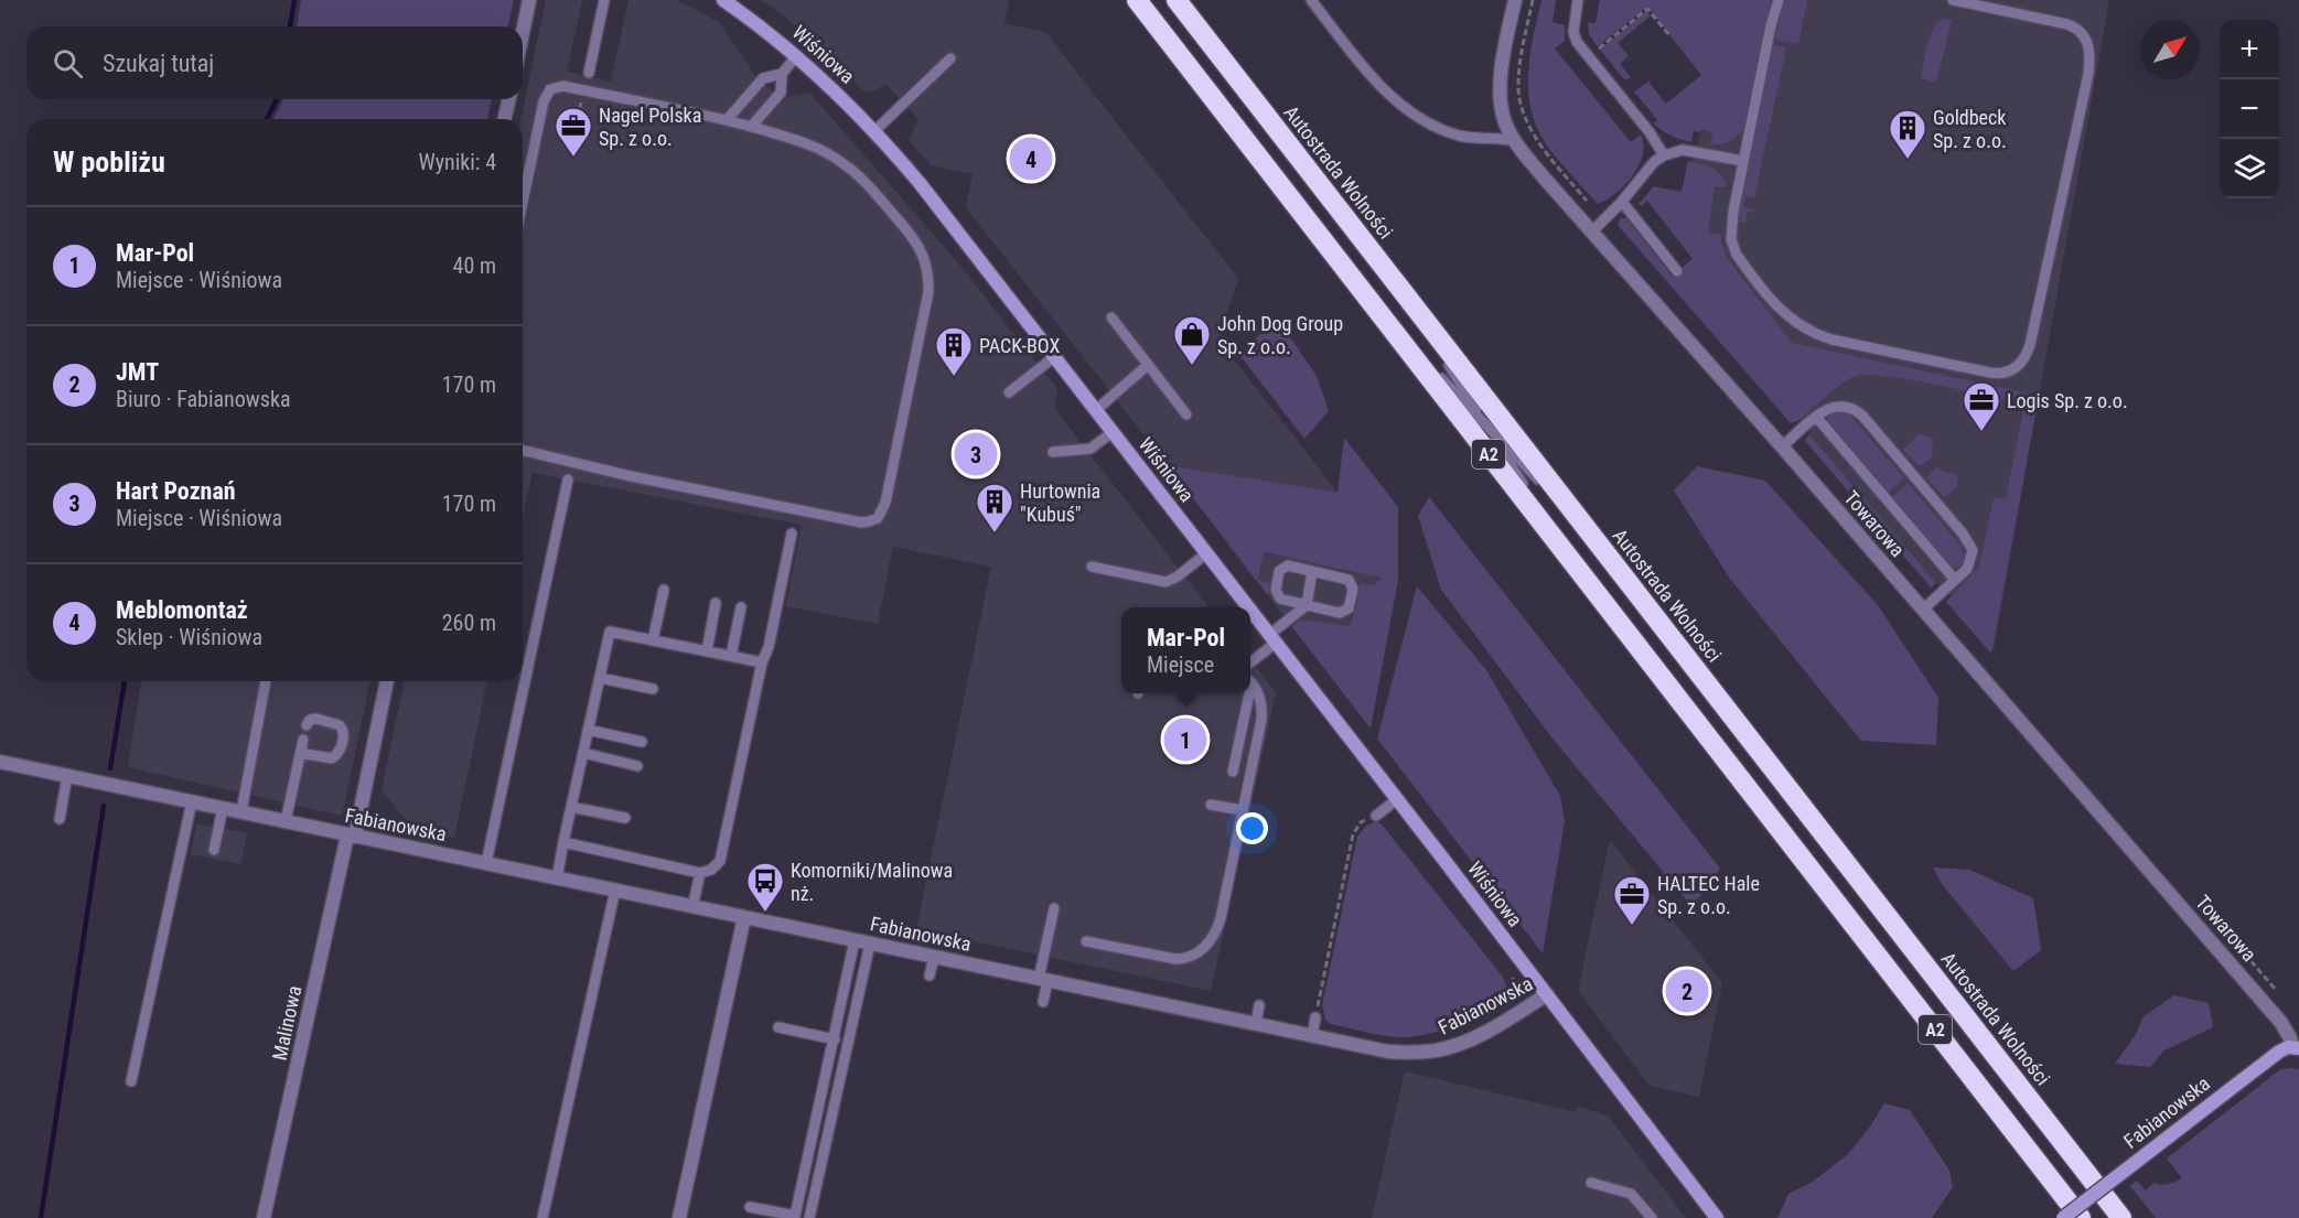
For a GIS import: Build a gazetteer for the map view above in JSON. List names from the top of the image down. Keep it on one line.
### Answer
{"streets":{"highway":["Autostrada Wolności","A2"],"street":["Wiśniowa","Towarowa","Fabianowska","Malinowa"]},"crossings":[["Wiśniowa","Fabianowska"],["Towarowa","Fabianowska"],["Fabianowska","Malinowa"]],"places":{"office":["Nagel Polska Sp. z o.o.","Logis Sp. z o.o.","HALTEC Hale Sp. z o.o."],"building":["Goldbeck Sp. z o.o.","PACK-BOX","Hurtownia \"Kubuś\""],"shop":["John Dog Group Sp. z o.o."],"bus stop":["Komorniki/Malinowa nż."]},"north":"top right","page":{"map_buttons":["+","−"],"search":"Szukaj tutaj","heading":["W pobliżu","Wyniki: 4"],"pins":["4","3","1","2"],"list":[{"mark":"1","name":"Mar-Pol","note":"Miejsce · Wiśniowa","value":"40 m"},{"mark":"2","name":"JMT","note":"Biuro · Fabianowska","value":"170 m"},{"mark":"3","name":"Hart Poznań","note":"Miejsce · Wiśniowa","value":"170 m"},{"mark":"4","name":"Meblomontaż","note":"Sklep · Wiśniowa","value":"260 m"}],"popup":["Mar-Pol","Miejsce"]}}
